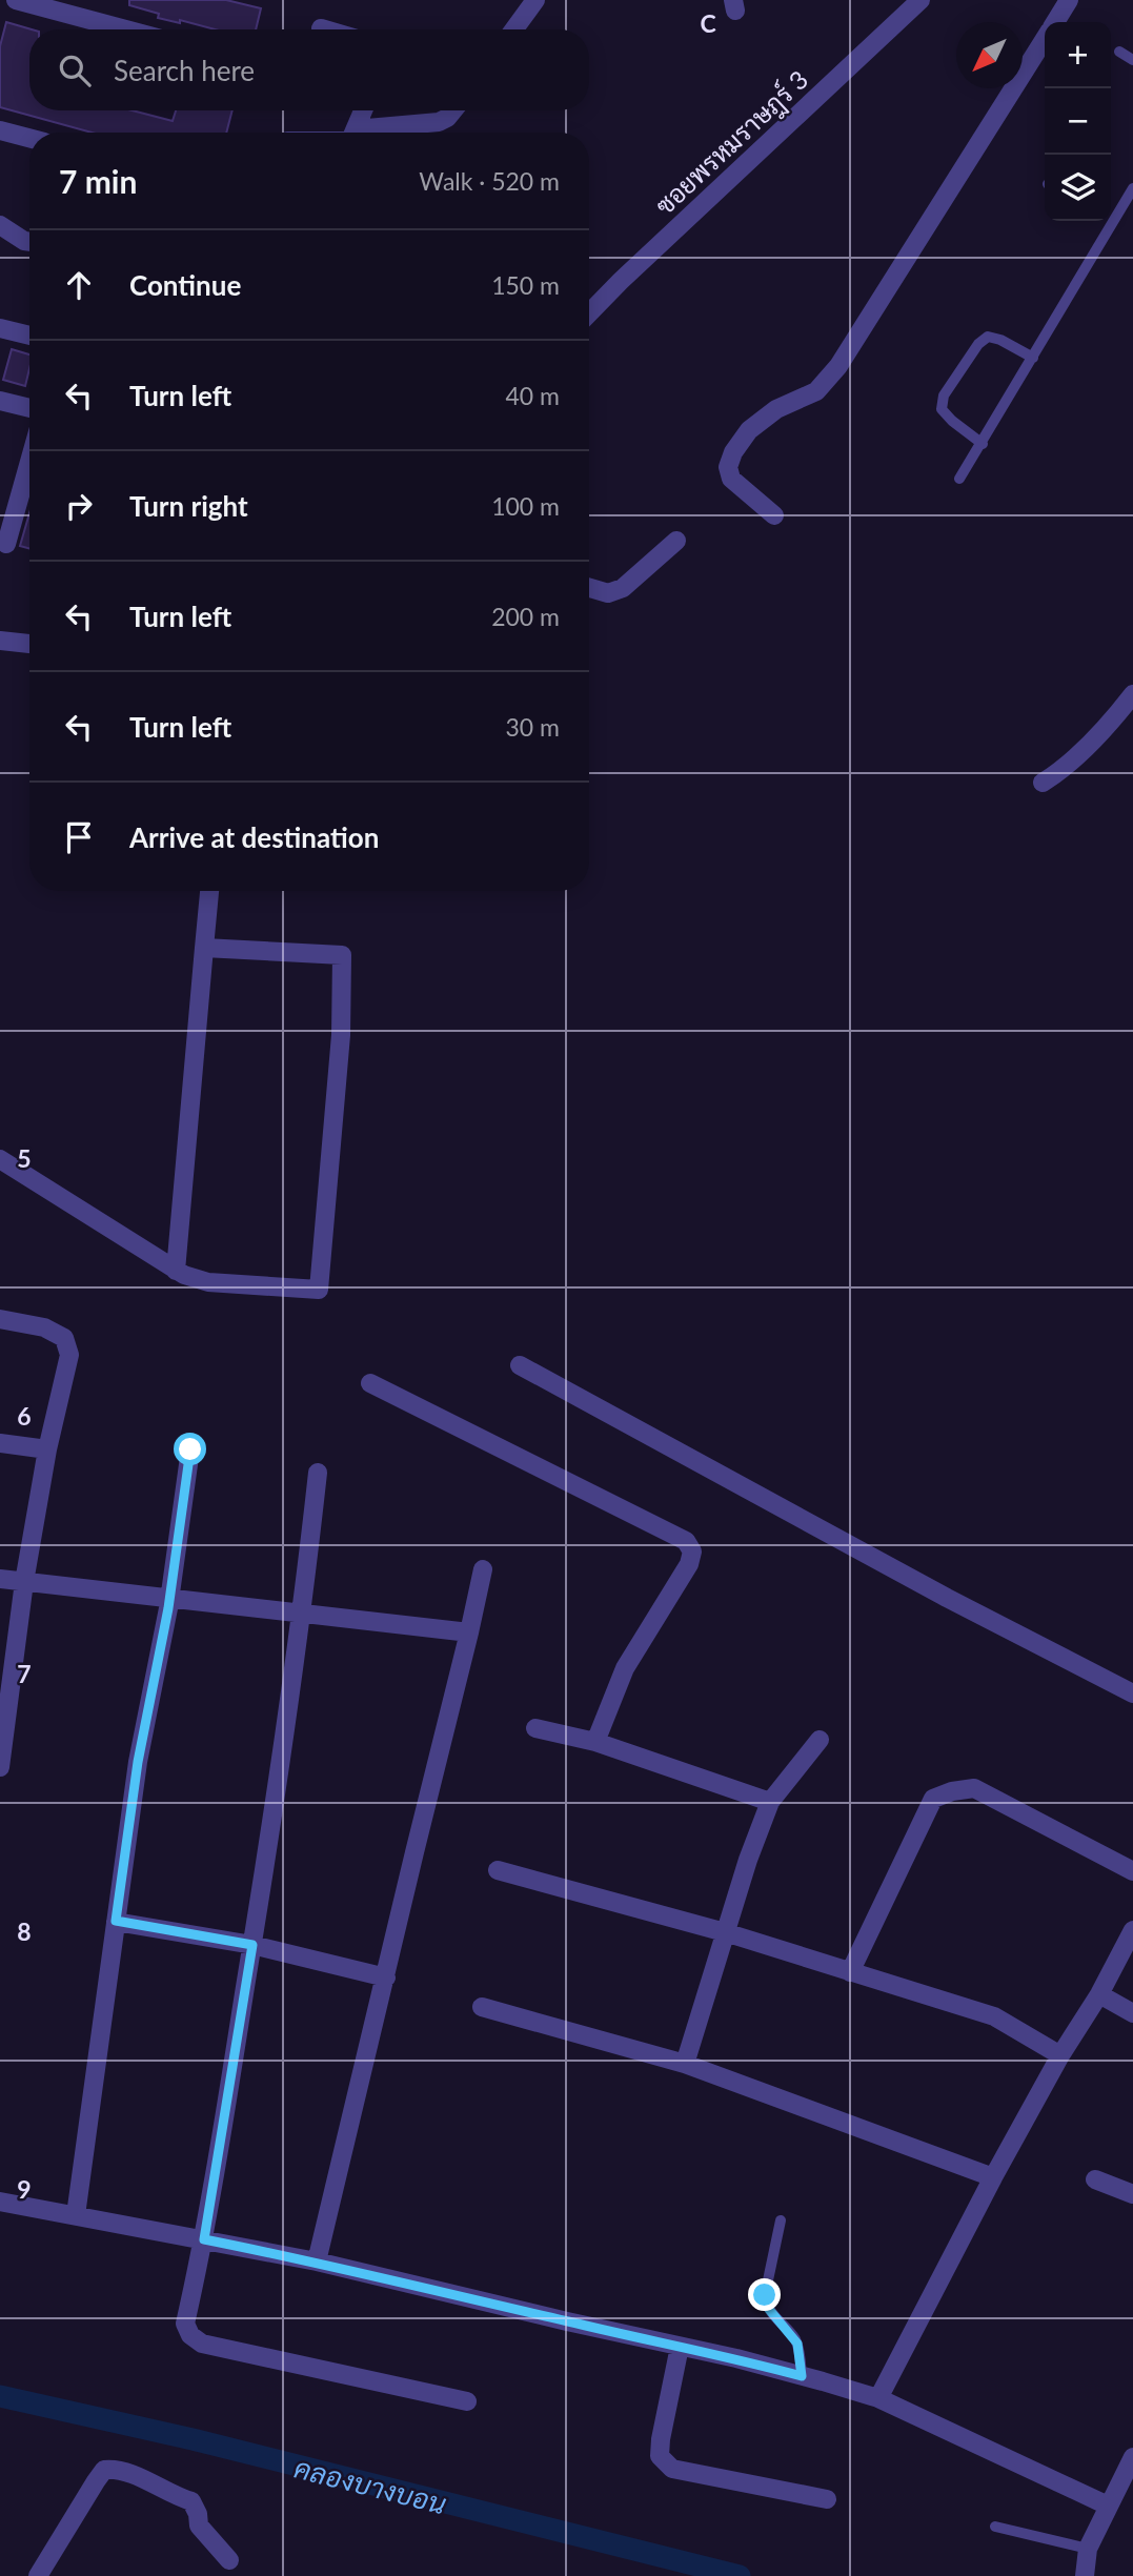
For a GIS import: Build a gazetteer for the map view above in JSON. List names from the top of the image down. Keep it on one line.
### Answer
{"streets":{"street":["ซอยพรหมราษฎร์ 3"]},"water":["คลองบางบอน"],"north":"bottom left","page":{"map_buttons":["+","−"],"search":"Search here","heading":["7 min","Walk · 520 m"],"list":[["Continue","150 m"],["Turn left","40 m"],["Turn right","100 m"],["Turn left","200 m"],["Turn left","30 m"],"Arrive at destination"]},"grid":{"columns":["C"],"rows":["5","6","7","8","9"]}}
